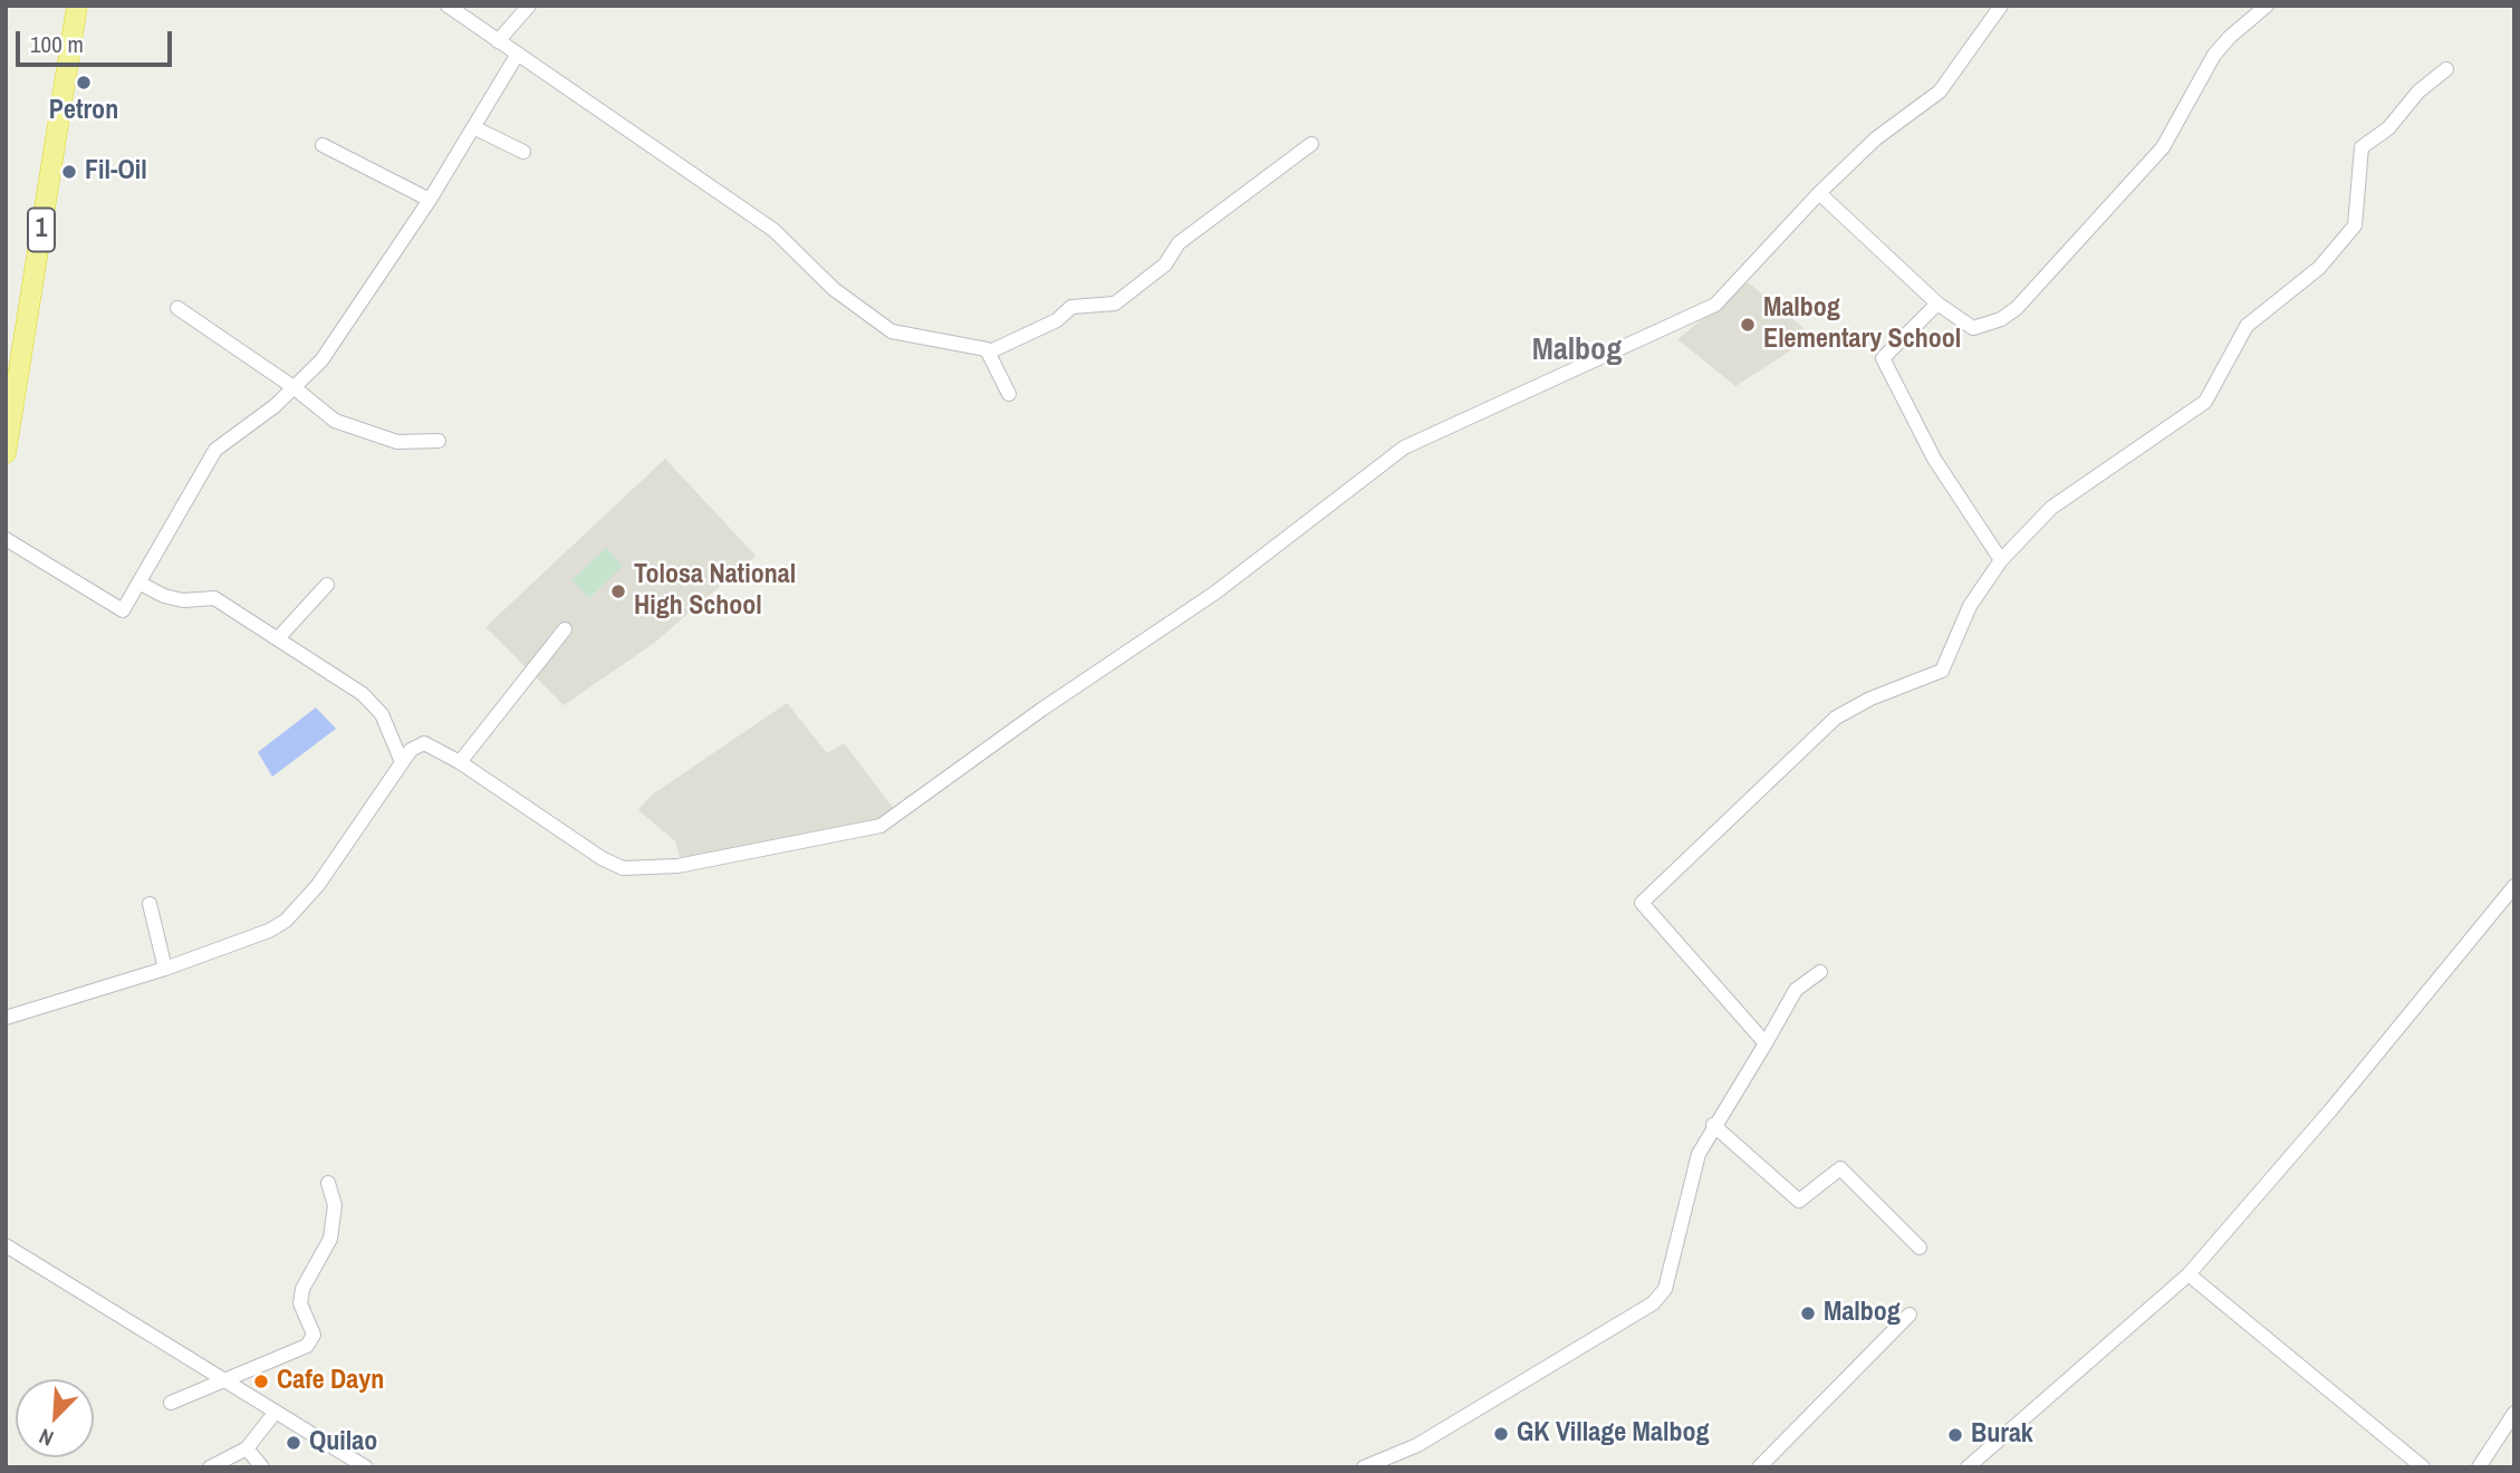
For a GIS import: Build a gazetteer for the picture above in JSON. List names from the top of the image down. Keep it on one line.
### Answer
{"streets":{"highway":["1"]},"districts":["Malbog"],"places":["Petron","Fil-Oil","Malbog Elementary School","Tolosa National High School","Malbog","Cafe Dayn","GK Village Malbog","Burak","Quilao"],"scale_bar":"100 m","north":"bottom left"}
